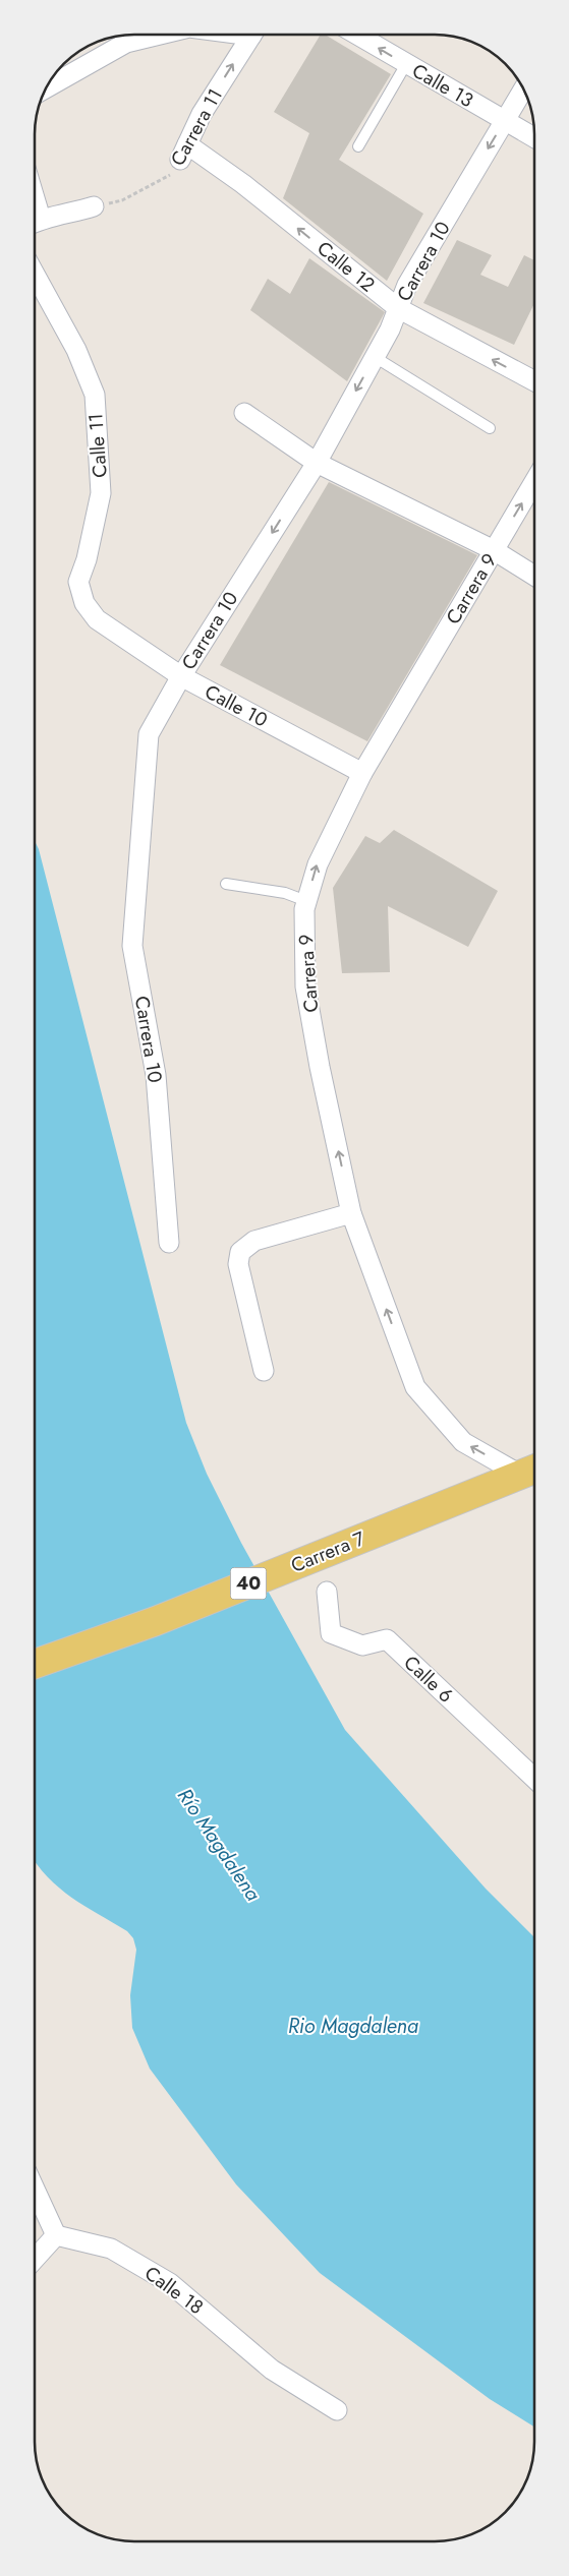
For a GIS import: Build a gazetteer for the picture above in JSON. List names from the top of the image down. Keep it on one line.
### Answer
{"streets":{"main road":["Carrera 7","40"],"street":["Calle 13","Carrera 11","Carrera 10","Calle 12","Calle 11","Carrera 9","Calle 10","Calle 6","Calle 18"]},"crossings":[["Calle 13","Carrera 10"],["Carrera 11","Calle 12"],["Carrera 10","Calle 12"],["Carrera 10","Calle 10"],["Calle 11","Calle 10"],["Carrera 9","Calle 10"],["Carrera 9","Carrera 7"]],"one_way":["Carrera 11","Carrera 10","Calle 12","Carrera 9"],"water":["Río Magdalena","Rio Magdalena"]}
